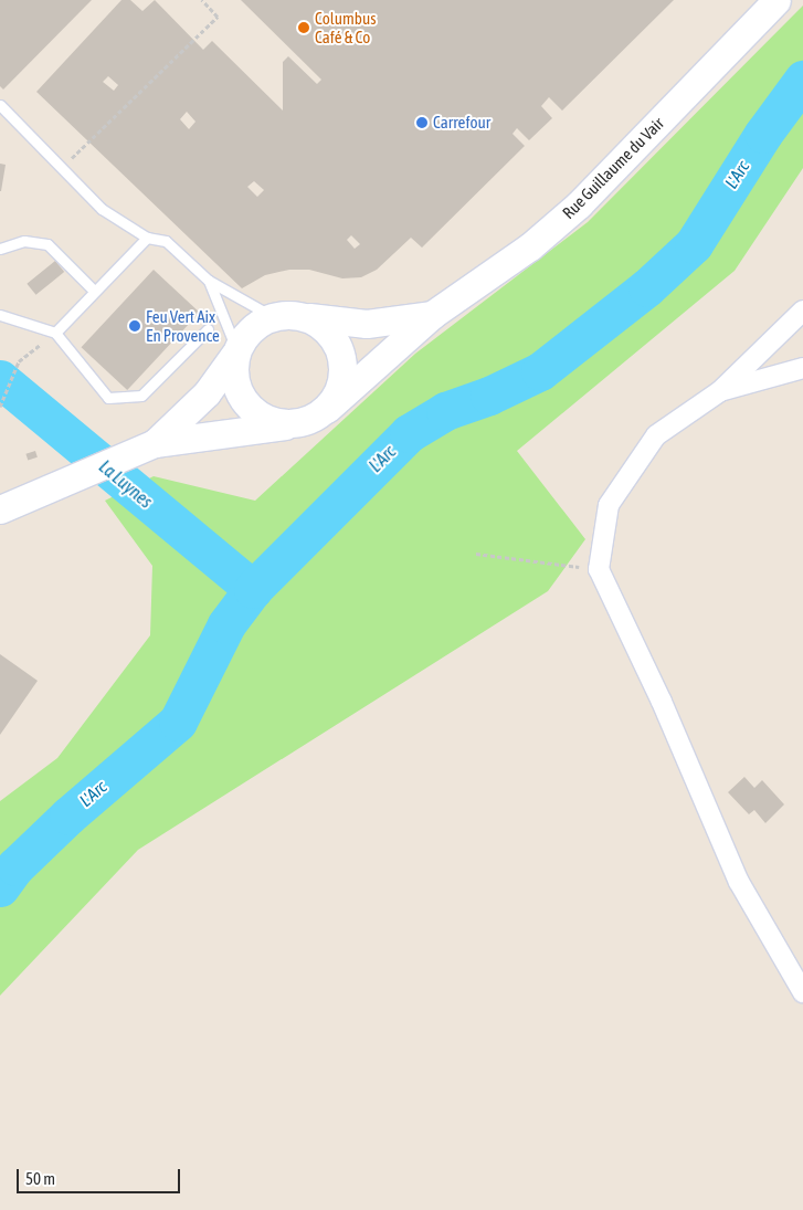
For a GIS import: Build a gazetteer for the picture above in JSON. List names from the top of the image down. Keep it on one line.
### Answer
{"streets":{"main road":["Rue Guillaume du Vair"]},"water":["L'Arc","La Luynes"],"places":["Columbus Café & Co","Carrefour","Feu Vert Aix En Provence"],"scale_bar":"50 m"}
